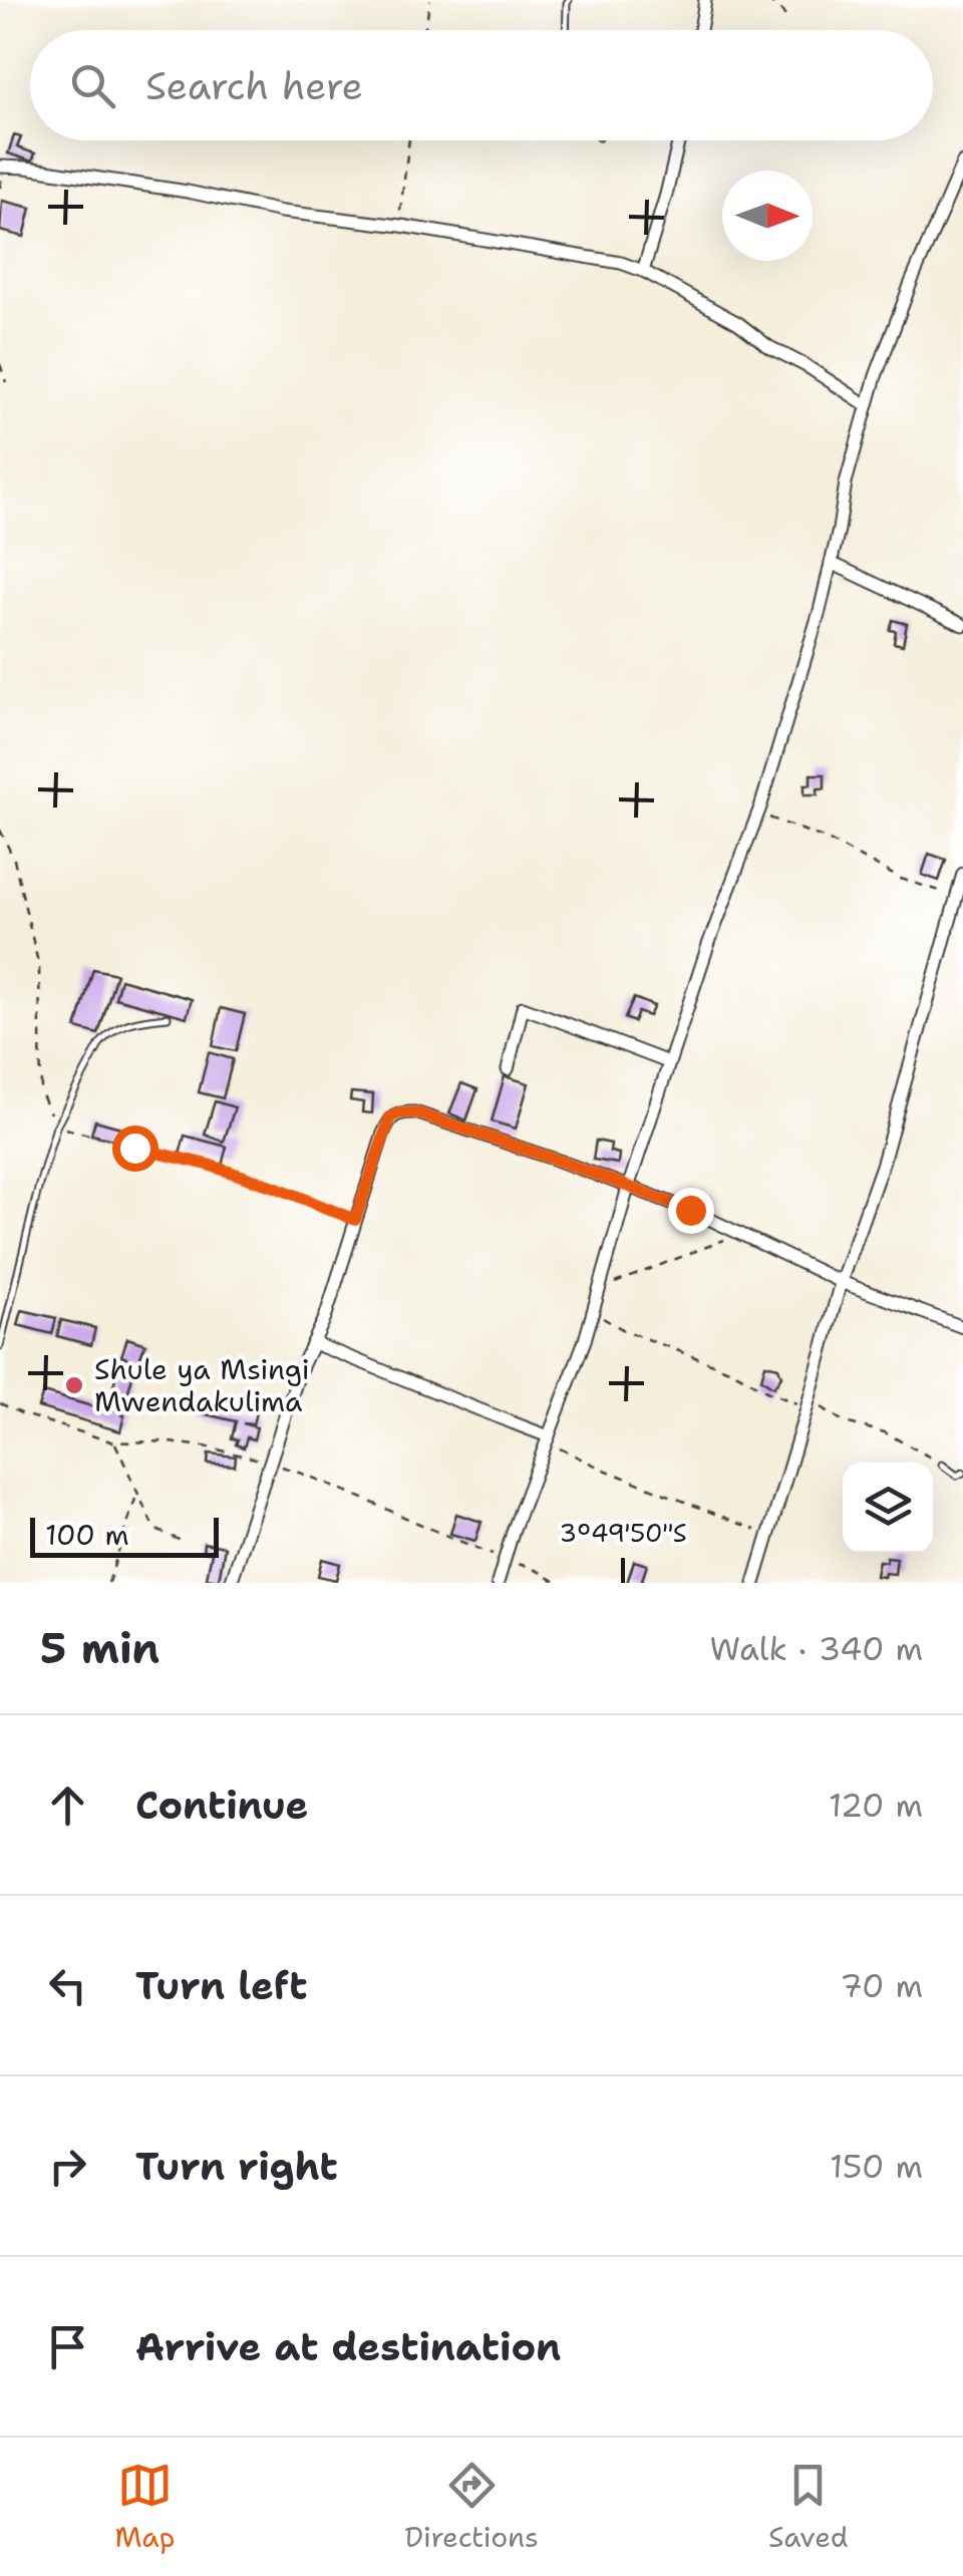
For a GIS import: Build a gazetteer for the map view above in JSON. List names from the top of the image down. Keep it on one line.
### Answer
{"places":["Shule ya Msingi Mwendakulima"],"scale_bar":"100 m","north":"right","page":{"search":"Search here","scale":"100 m","heading":["5 min","Walk · 340 m"],"list":[["Continue","120 m"],["Turn left","70 m"],["Turn right","150 m"],"Arrive at destination"],"nav":["Map","Directions","Saved"]},"coordinates":["3°49'50\"S"]}
